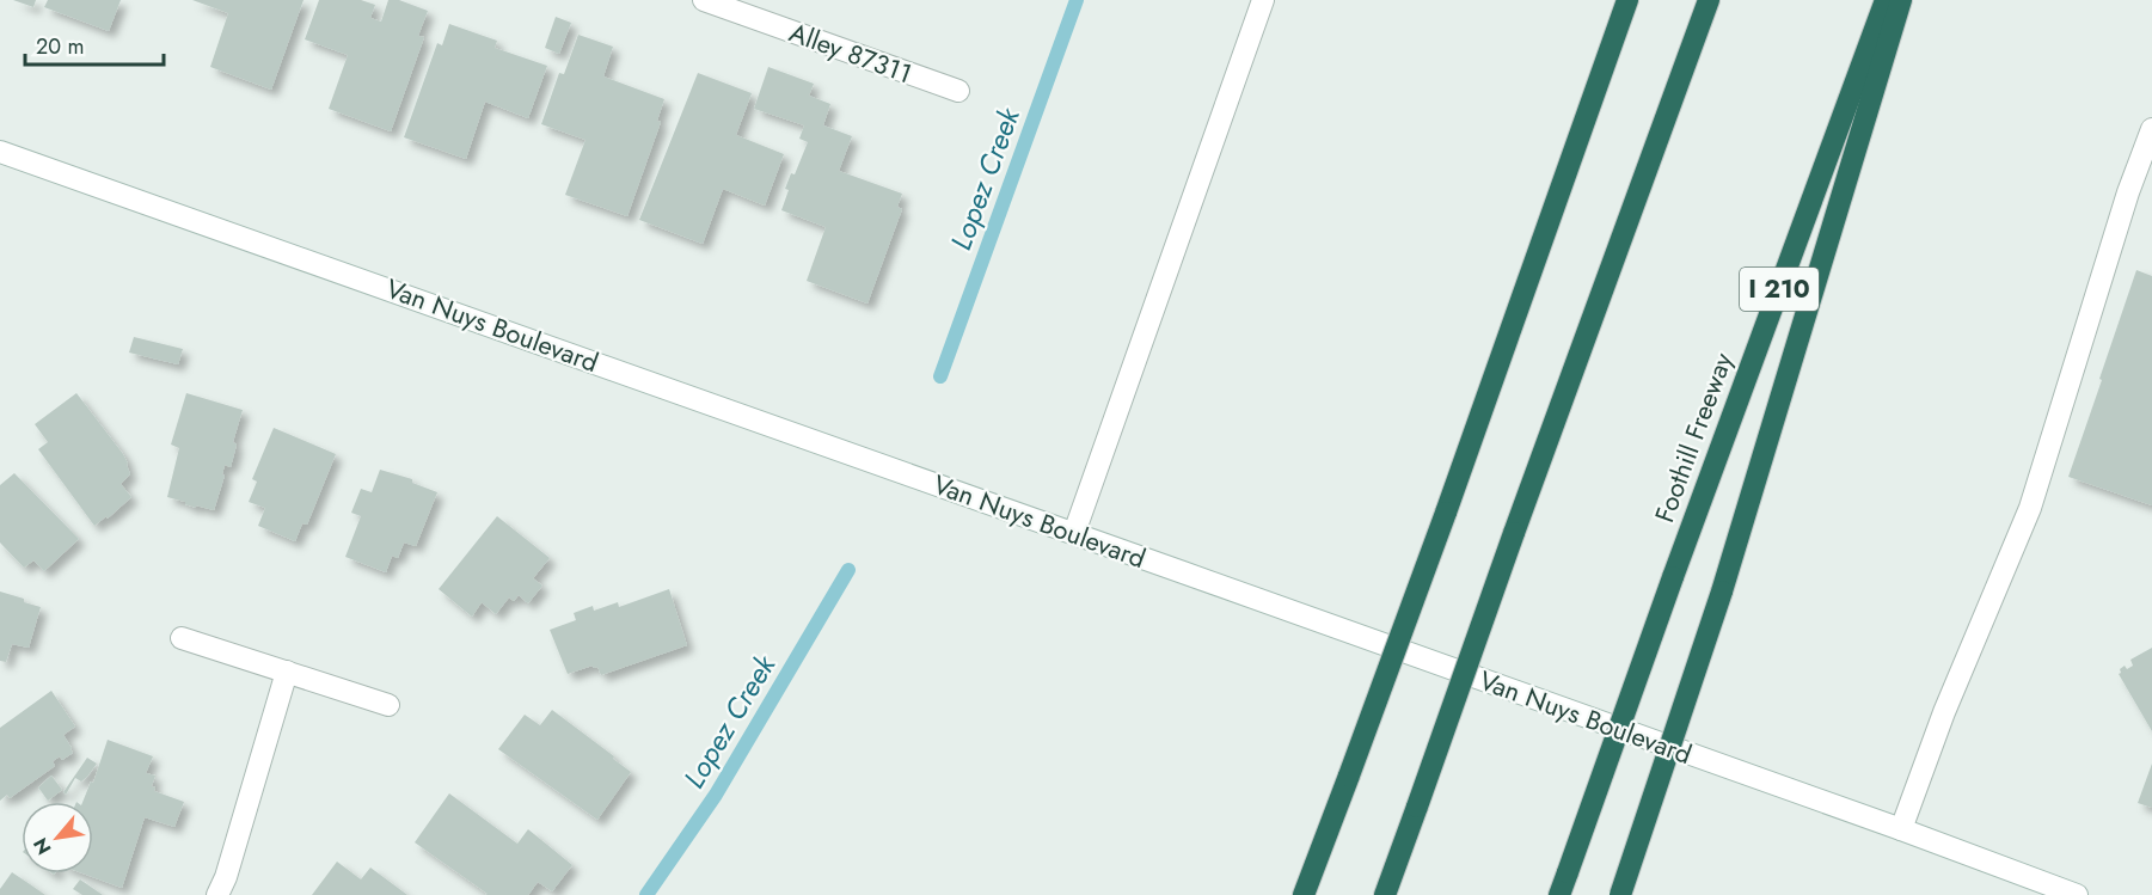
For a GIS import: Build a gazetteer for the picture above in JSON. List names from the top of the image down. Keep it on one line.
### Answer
{"streets":{"highway":["I 210","Foothill Freeway"],"street":["Alley 87311","Van Nuys Boulevard"]},"water":["Lopez Creek"],"scale_bar":"20 m","north":"bottom left"}
